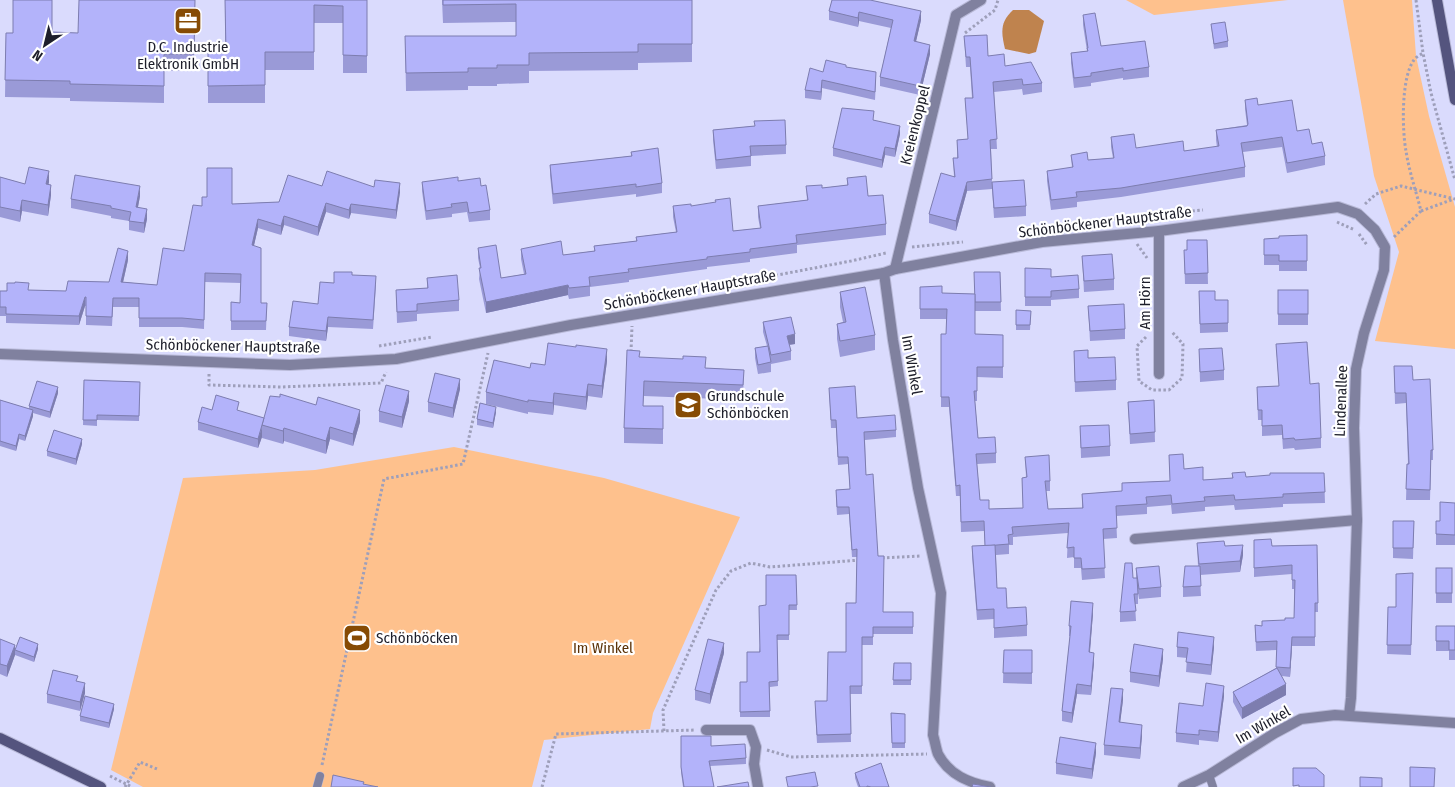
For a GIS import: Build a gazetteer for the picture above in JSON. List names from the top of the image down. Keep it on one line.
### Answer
{"streets":{"street":["Kreienkoppel","Schönböckener Hauptstraße","Am Hörn","Im Winkel","Lindenallee"]},"crossings":[["Kreienkoppel","Schönböckener Hauptstraße"],["Schönböckener Hauptstraße","Am Hörn"],["Schönböckener Hauptstraße","Im Winkel"],["Im Winkel","Lindenallee"]],"parks":["Im Winkel"],"places":{"office":["D.C. Industrie Elektronik GmbH"],"school or university":["Grundschule Schönböcken"],"sports":["Schönböcken"]},"north":"bottom left"}
